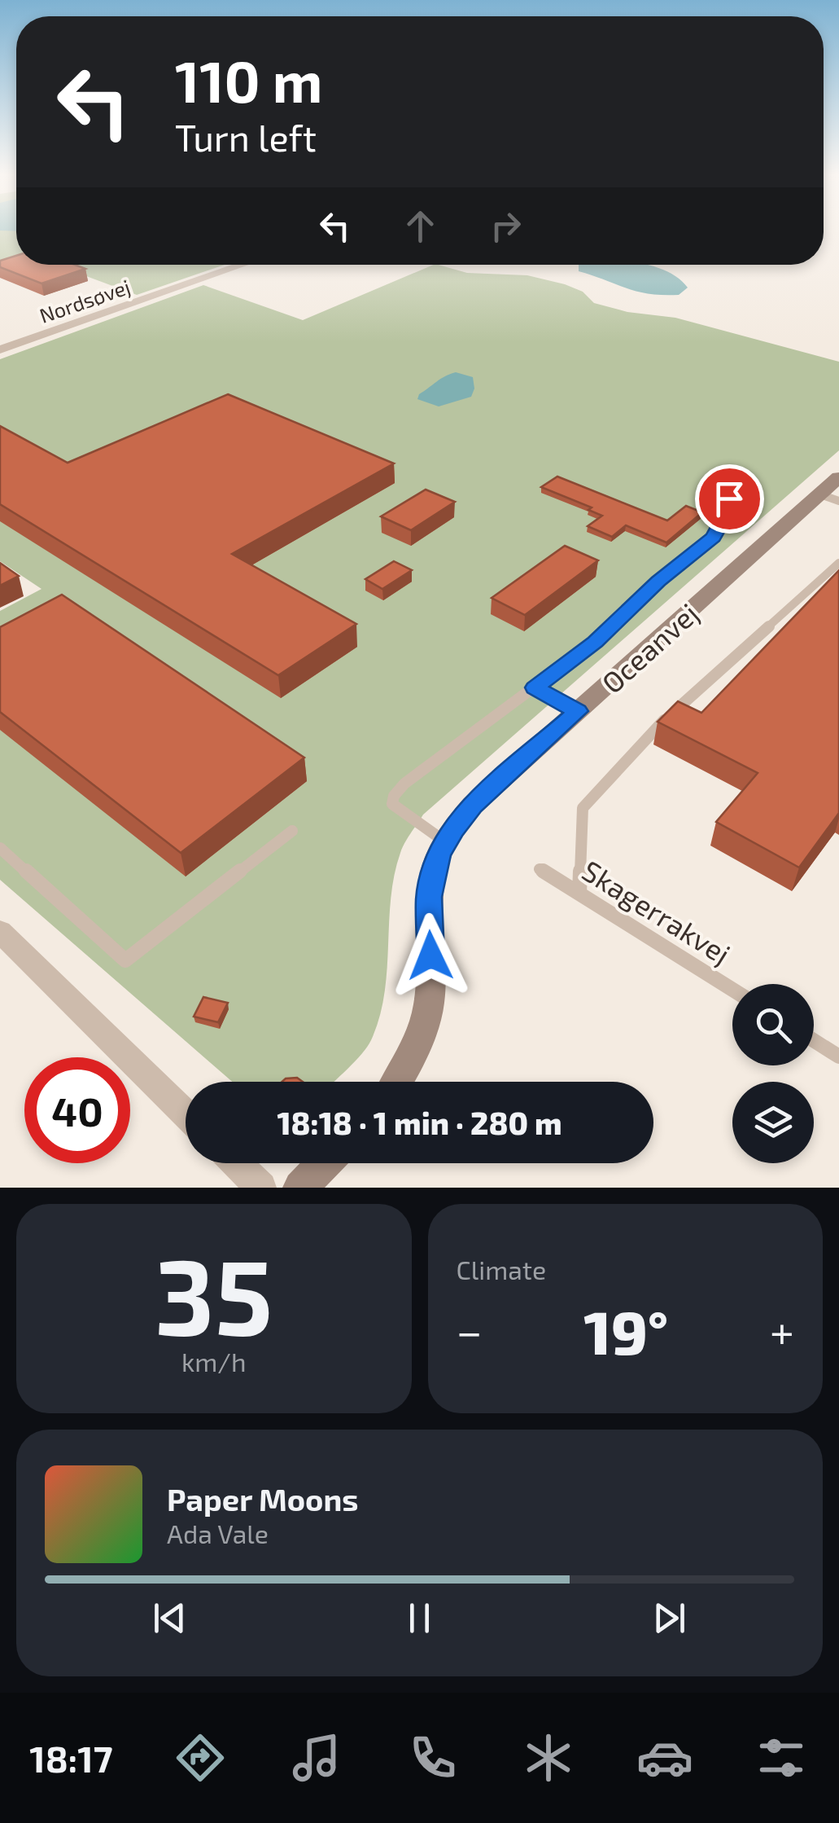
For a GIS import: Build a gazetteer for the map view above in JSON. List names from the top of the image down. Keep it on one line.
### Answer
{"streets":{"street":["Nordsøvej","Oceanvej"],"lane":["Skagerrakvej"]},"page":{"turn":["110 m","Turn left"],"limit":"40","trip":"18:18 · 1 min · 280 m","tile":[["35","km/h"],"Climate"],"heat":["−","19°","+"],"song":["Paper Moons","Ada Vale"],"tabs":"18:17"}}
